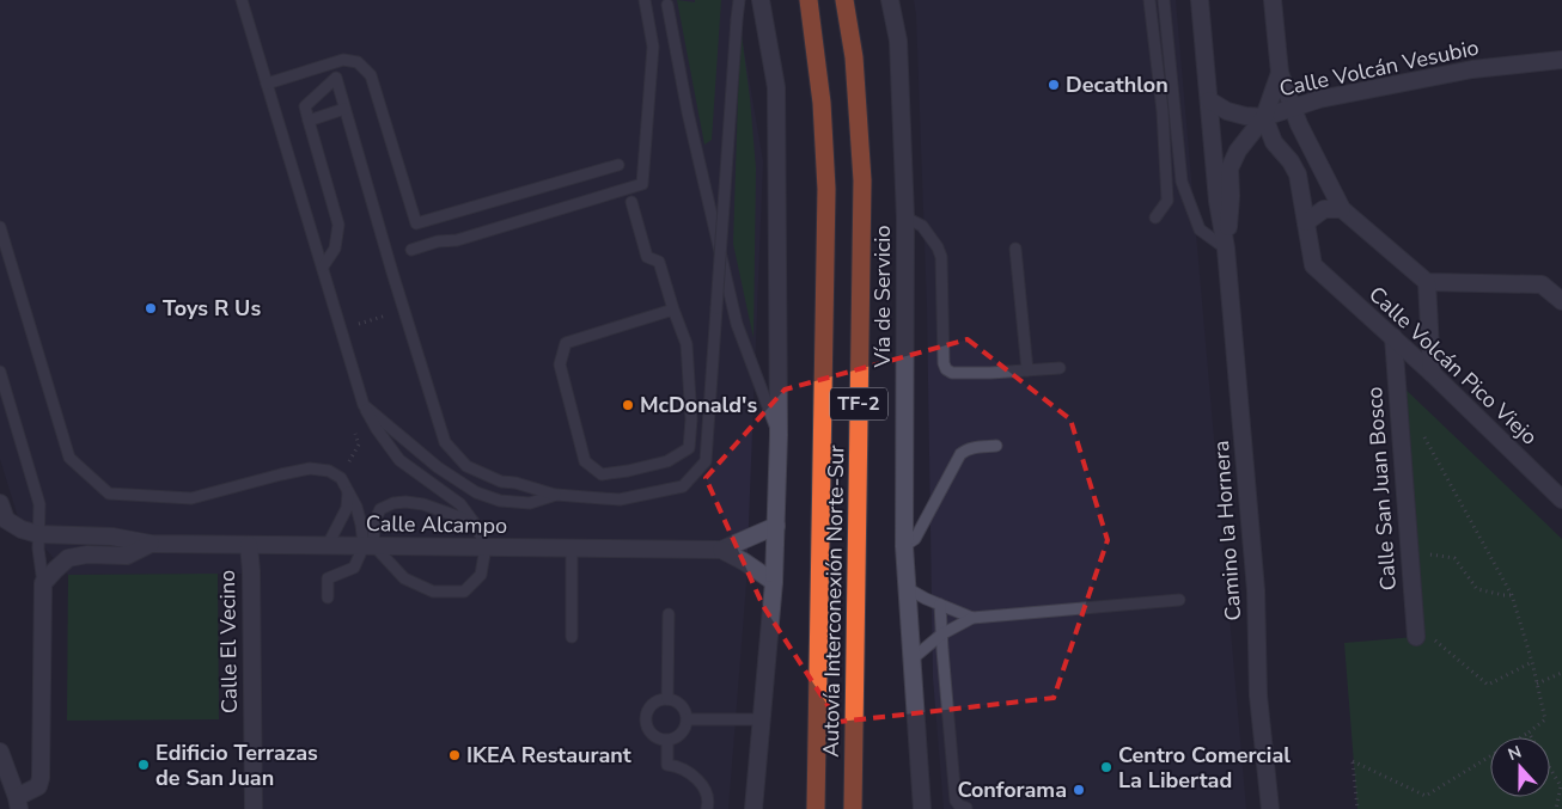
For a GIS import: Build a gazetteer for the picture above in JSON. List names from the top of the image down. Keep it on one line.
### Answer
{"streets":{"highway":["TF-2","Autovía Interconexión Norte-Sur"],"street":["Calle Volcán Vesubio","Vía de Servicio","Calle Volcán Pico Viejo","Calle San Juan Bosco","Calle Alcampo","Camino la Hornera","Calle El Vecino"]},"crossings":[["Calle Volcán Vesubio","Camino la Hornera"],["Calle Volcán Pico Viejo","Calle San Juan Bosco"],["Calle Alcampo","Calle El Vecino"]],"places":["Decathlon","Toys R Us","McDonald's","IKEA Restaurant","Edificio Terrazas de San Juan","Centro Comercial La Libertad","Conforama"],"north":"top"}
